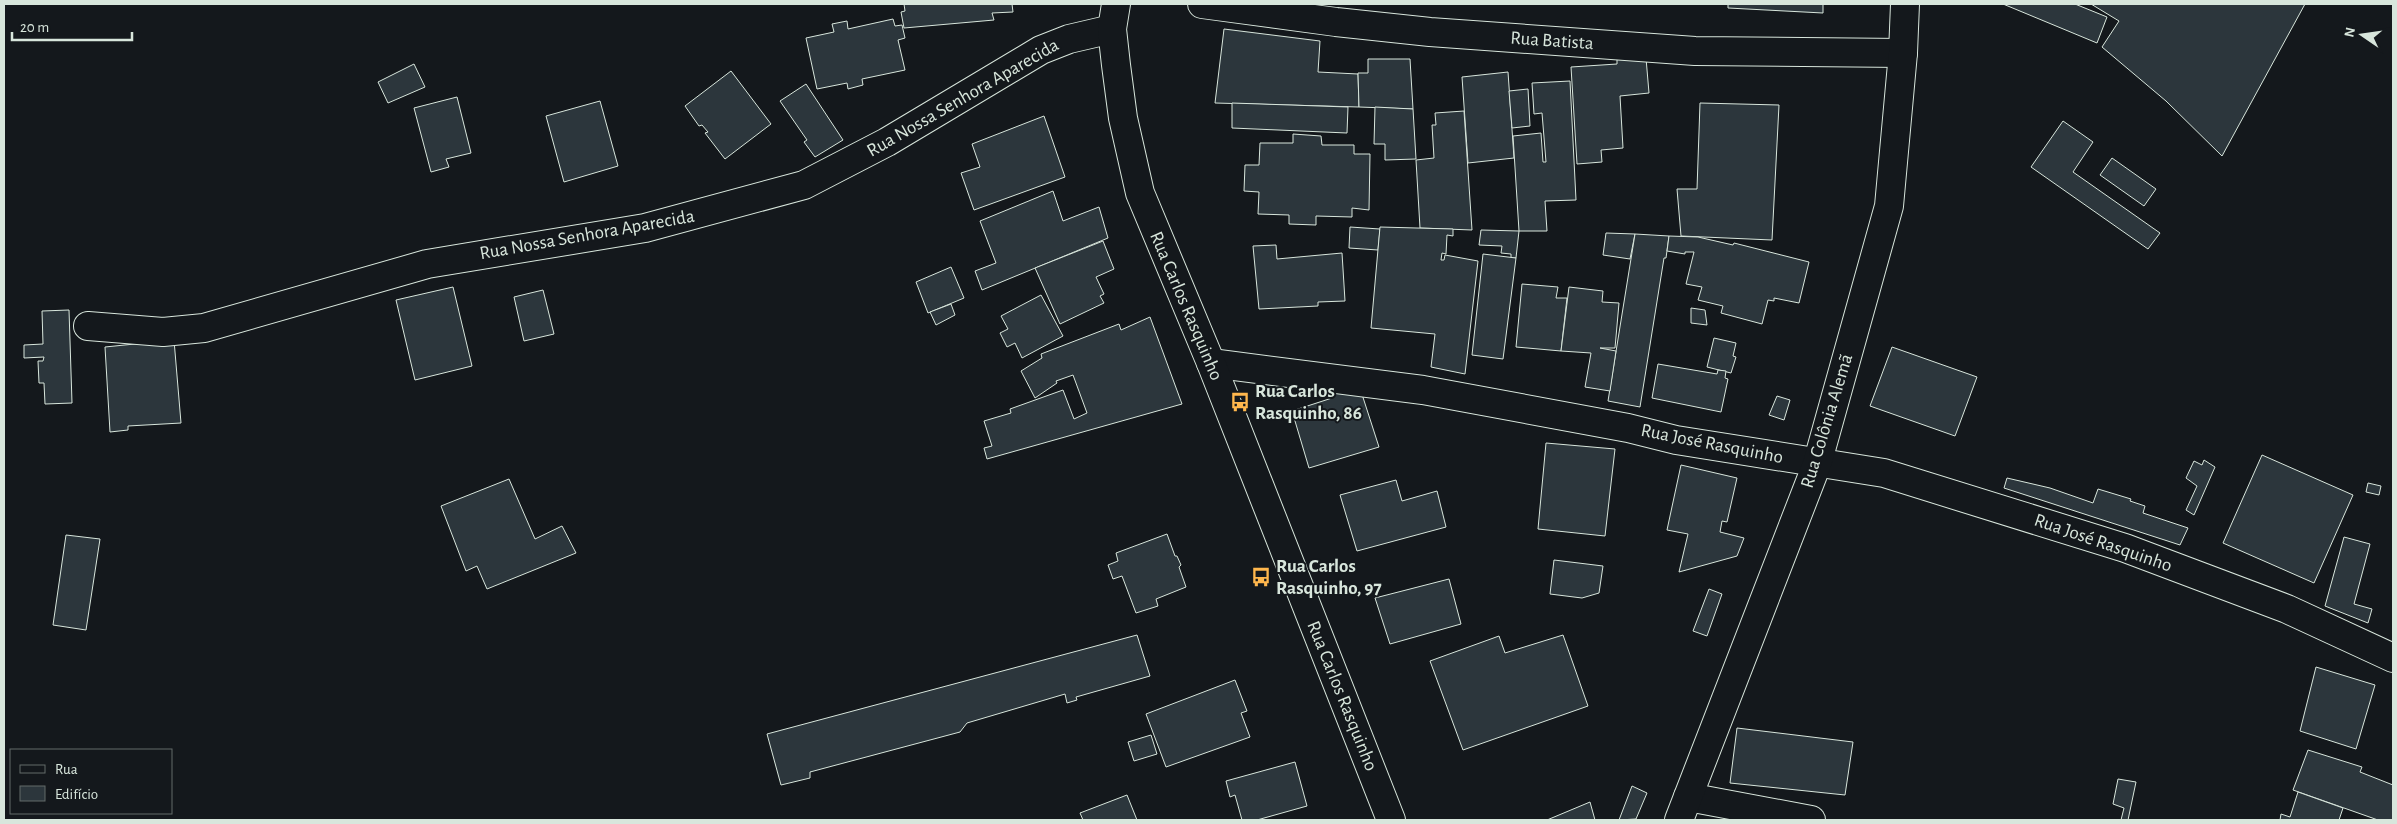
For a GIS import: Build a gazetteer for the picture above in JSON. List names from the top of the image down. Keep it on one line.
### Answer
{"streets":{"street":["Rua Batista","Rua Nossa Senhora Aparecida","Rua Carlos Rasquinho","Rua Colônia Alemã","Rua José Rasquinho"]},"crossings":[["Rua Batista","Rua Colônia Alemã"],["Rua Nossa Senhora Aparecida","Rua Carlos Rasquinho"],["Rua Carlos Rasquinho","Rua José Rasquinho"],["Rua Colônia Alemã","Rua José Rasquinho"]],"places":{"bus stop":["Rua Carlos Rasquinho, 86","Rua Carlos Rasquinho, 97"]},"legend":["Rua","Edifício"],"scale_bar":"20 m","north":"left"}
